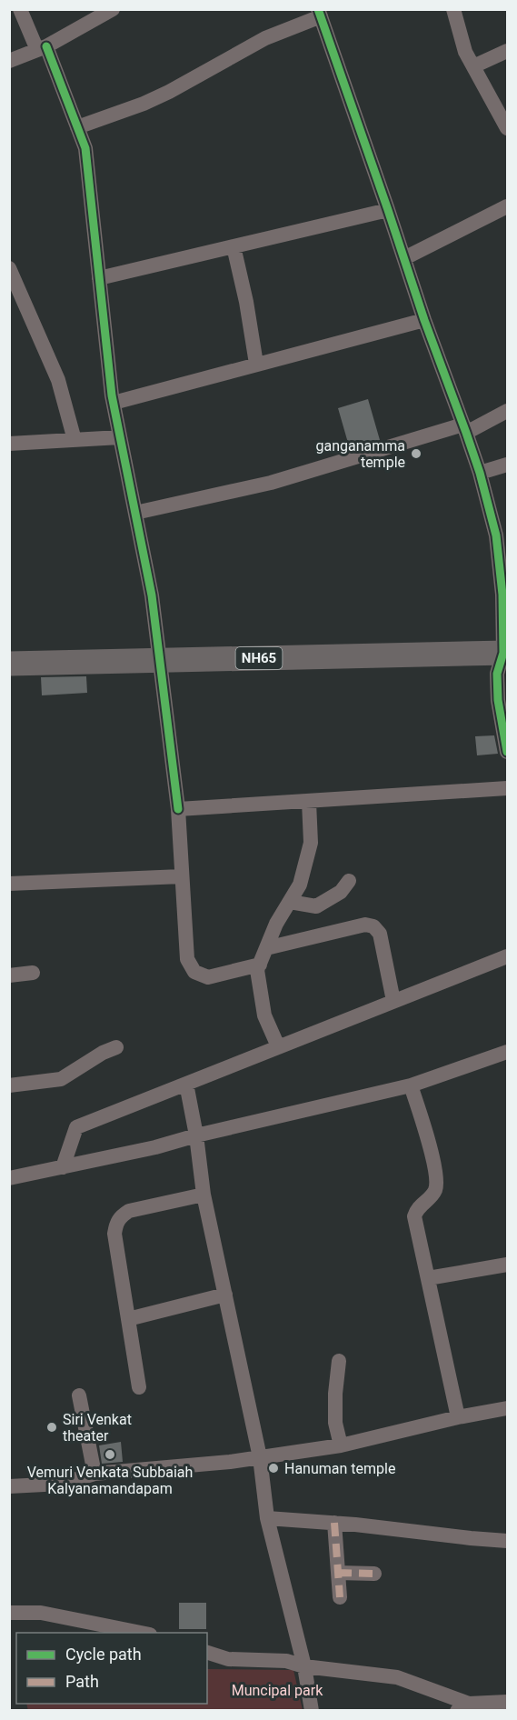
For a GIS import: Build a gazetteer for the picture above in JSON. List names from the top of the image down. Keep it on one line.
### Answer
{"streets":{"highway":["NH65"]},"parks":["Muncipal park"],"places":["ganganamma temple","Siri Venkat theater","Vemuri Venkata Subbaiah Kalyanamandapam","Hanuman temple"],"legend":["Cycle path","Path"]}
